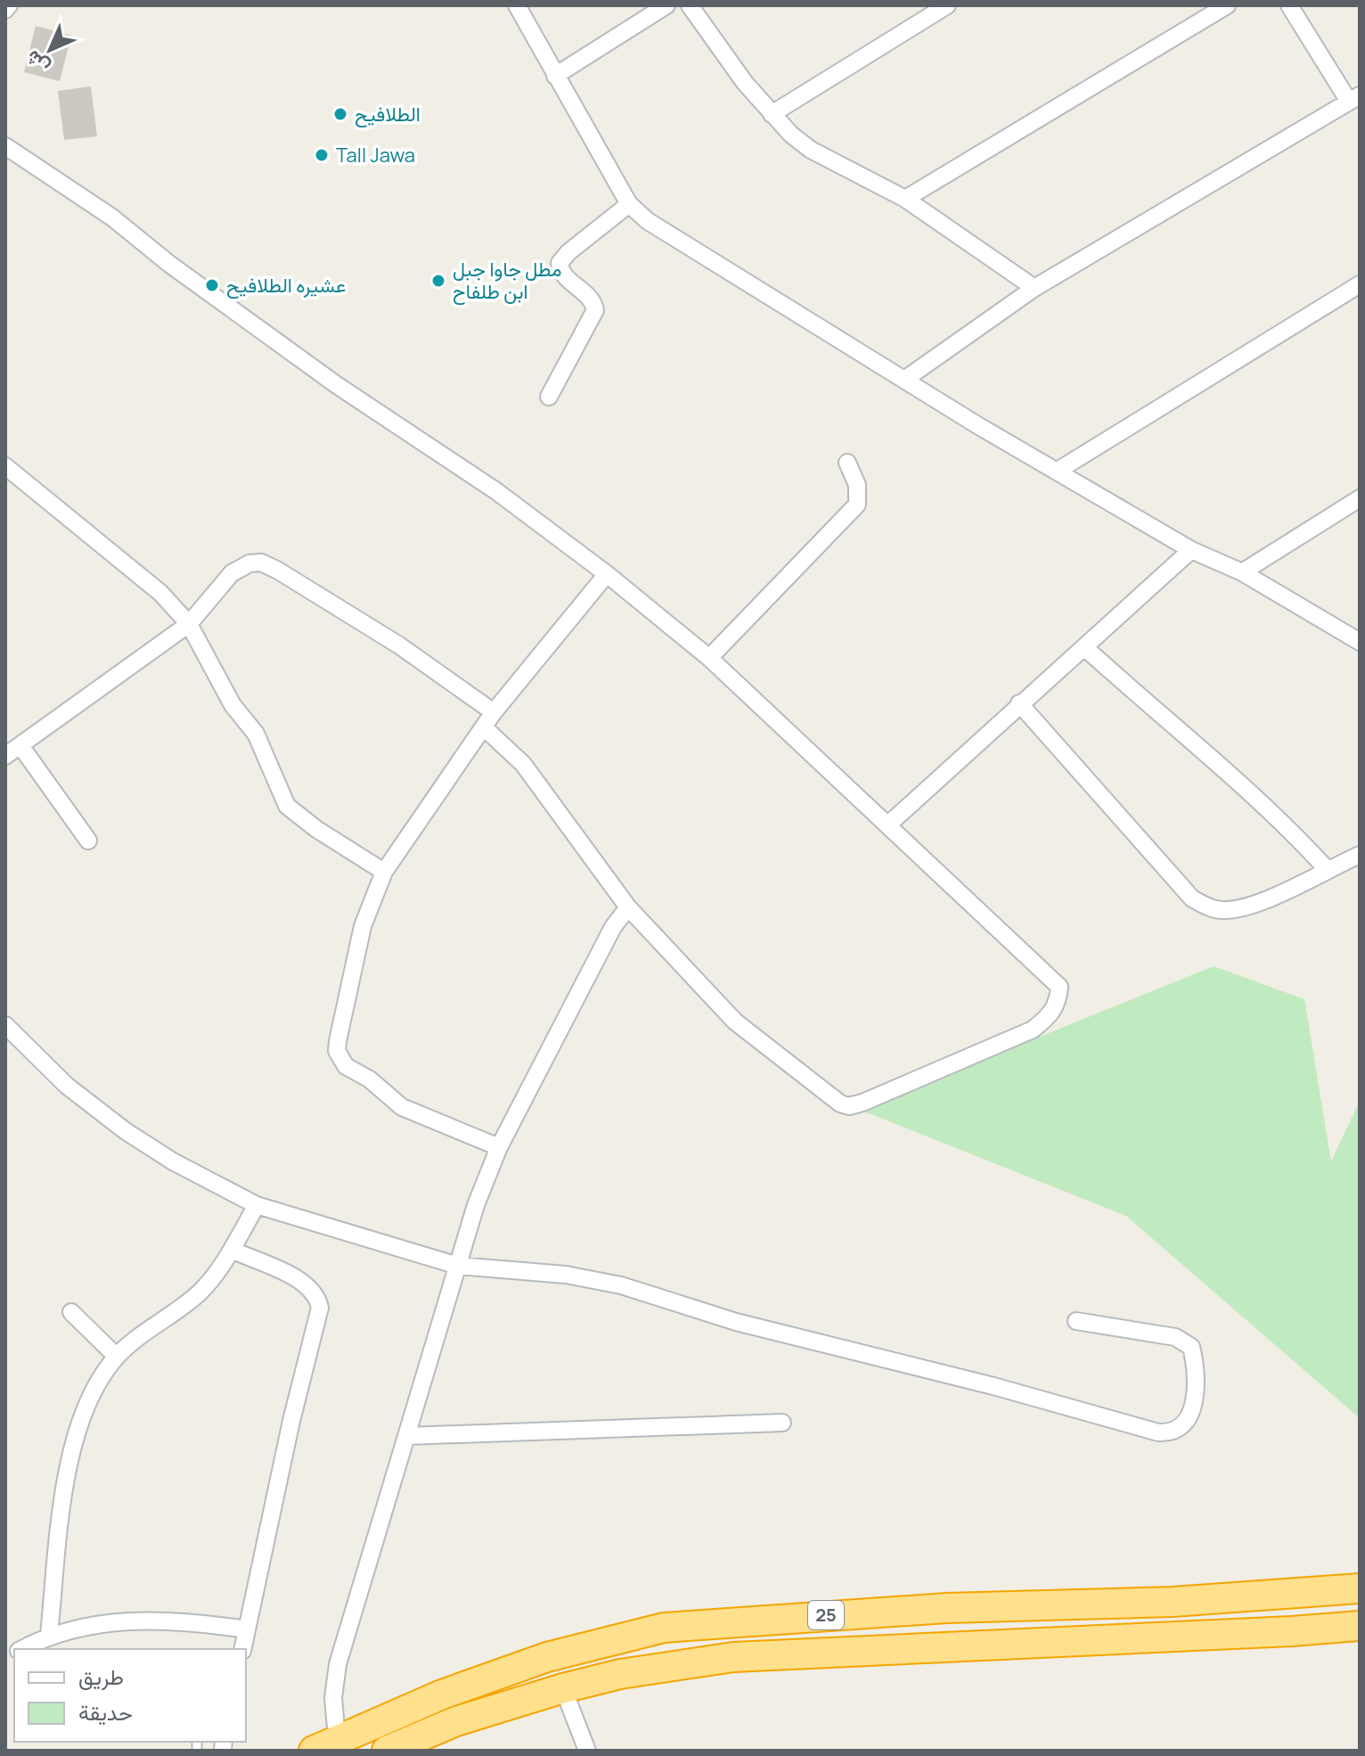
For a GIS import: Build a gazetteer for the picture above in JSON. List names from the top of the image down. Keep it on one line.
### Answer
{"streets":{"highway":["25"]},"places":["الطلافيح","Tall Jawa","مطل جاوا جبل ابن طلفاح","عشيره الطلافيح"],"legend":["طريق","حديقة"],"north":"bottom left"}
